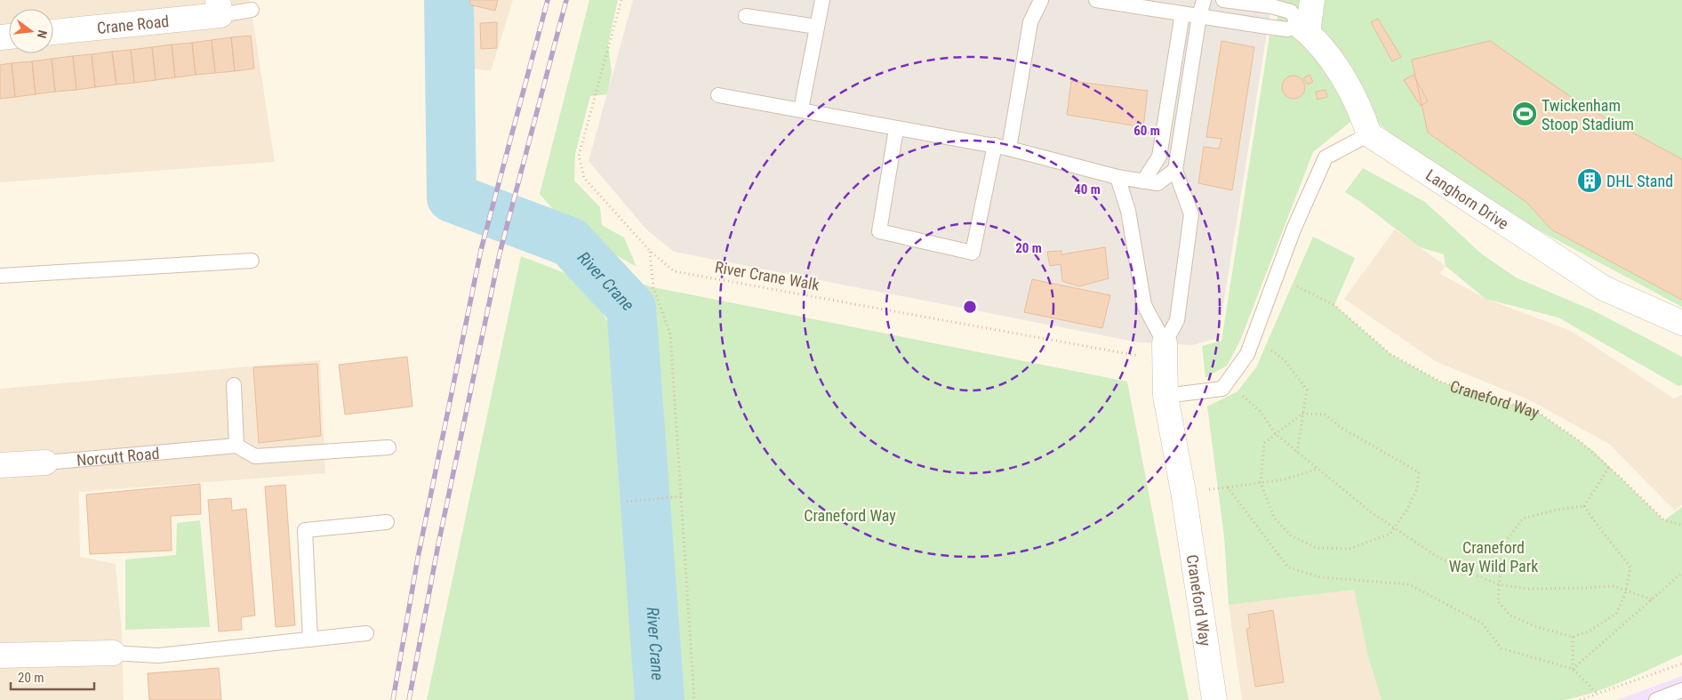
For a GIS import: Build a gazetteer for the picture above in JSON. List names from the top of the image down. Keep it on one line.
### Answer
{"streets":{"street":["Crane Road","Langhorn Drive","Craneford Way","Norcutt Road"],"path":["River Crane Walk"]},"crossings":[["River Crane Walk","Craneford Way"]],"water":["River Crane"],"parks":["Craneford Way","Craneford Way Wild Park"],"places":{"sports":["Twickenham Stoop Stadium"],"building":["DHL Stand"]},"scale_bar":"20 m","north":"right","rings":["60 m","40 m","20 m"]}
